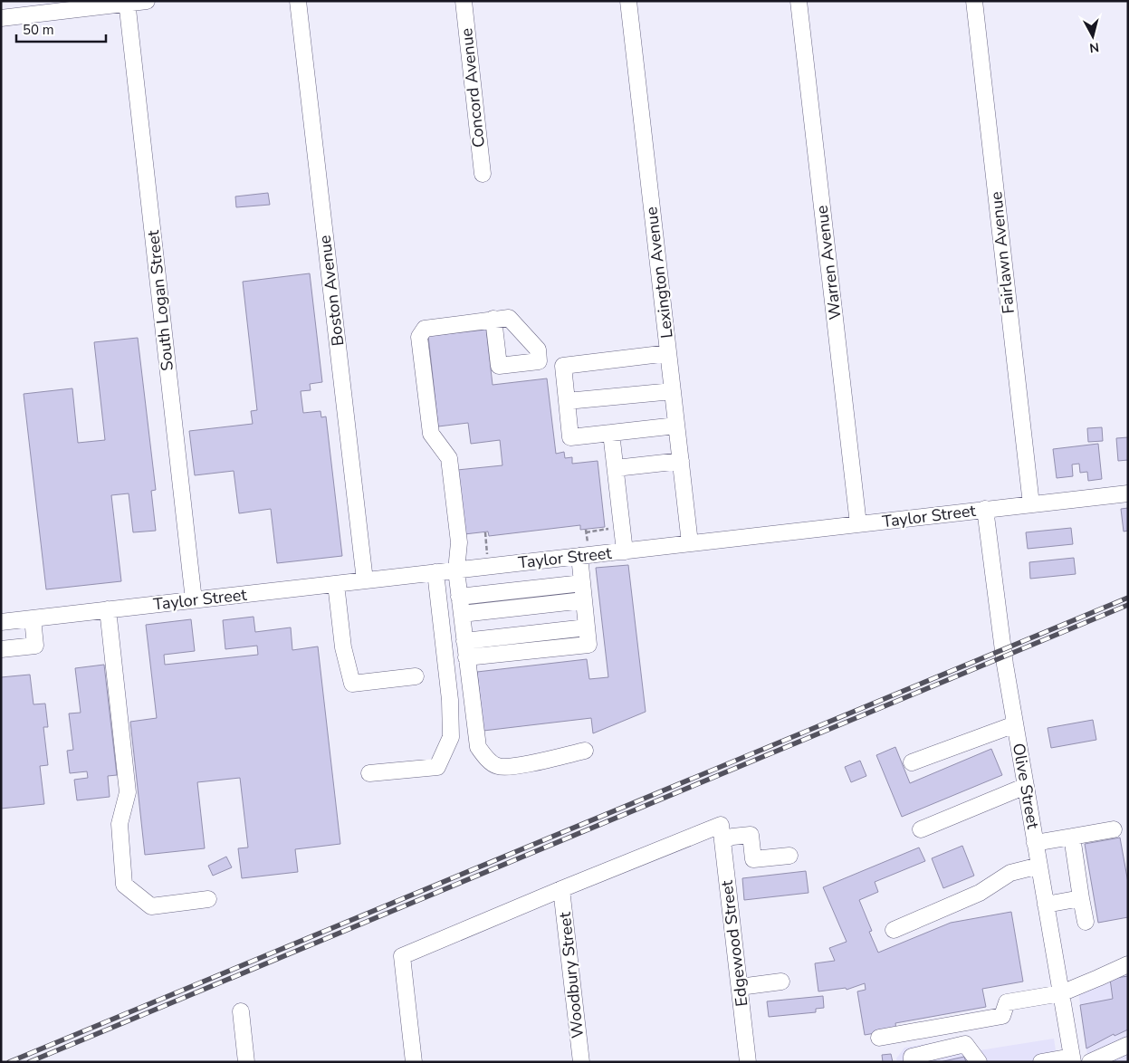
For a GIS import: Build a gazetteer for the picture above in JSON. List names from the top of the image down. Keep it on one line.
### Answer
{"streets":{"street":["Concord Avenue","Fairlawn Avenue","Warren Avenue","Lexington Avenue","Boston Avenue","South Logan Street","Taylor Street","Olive Street","Edgewood Street","Woodbury Street"]},"crossings":[["Fairlawn Avenue","Taylor Street"],["Warren Avenue","Taylor Street"],["Lexington Avenue","Taylor Street"],["Boston Avenue","Taylor Street"],["South Logan Street","Taylor Street"],["Taylor Street","Olive Street"]],"scale_bar":"50 m","north":"bottom"}
